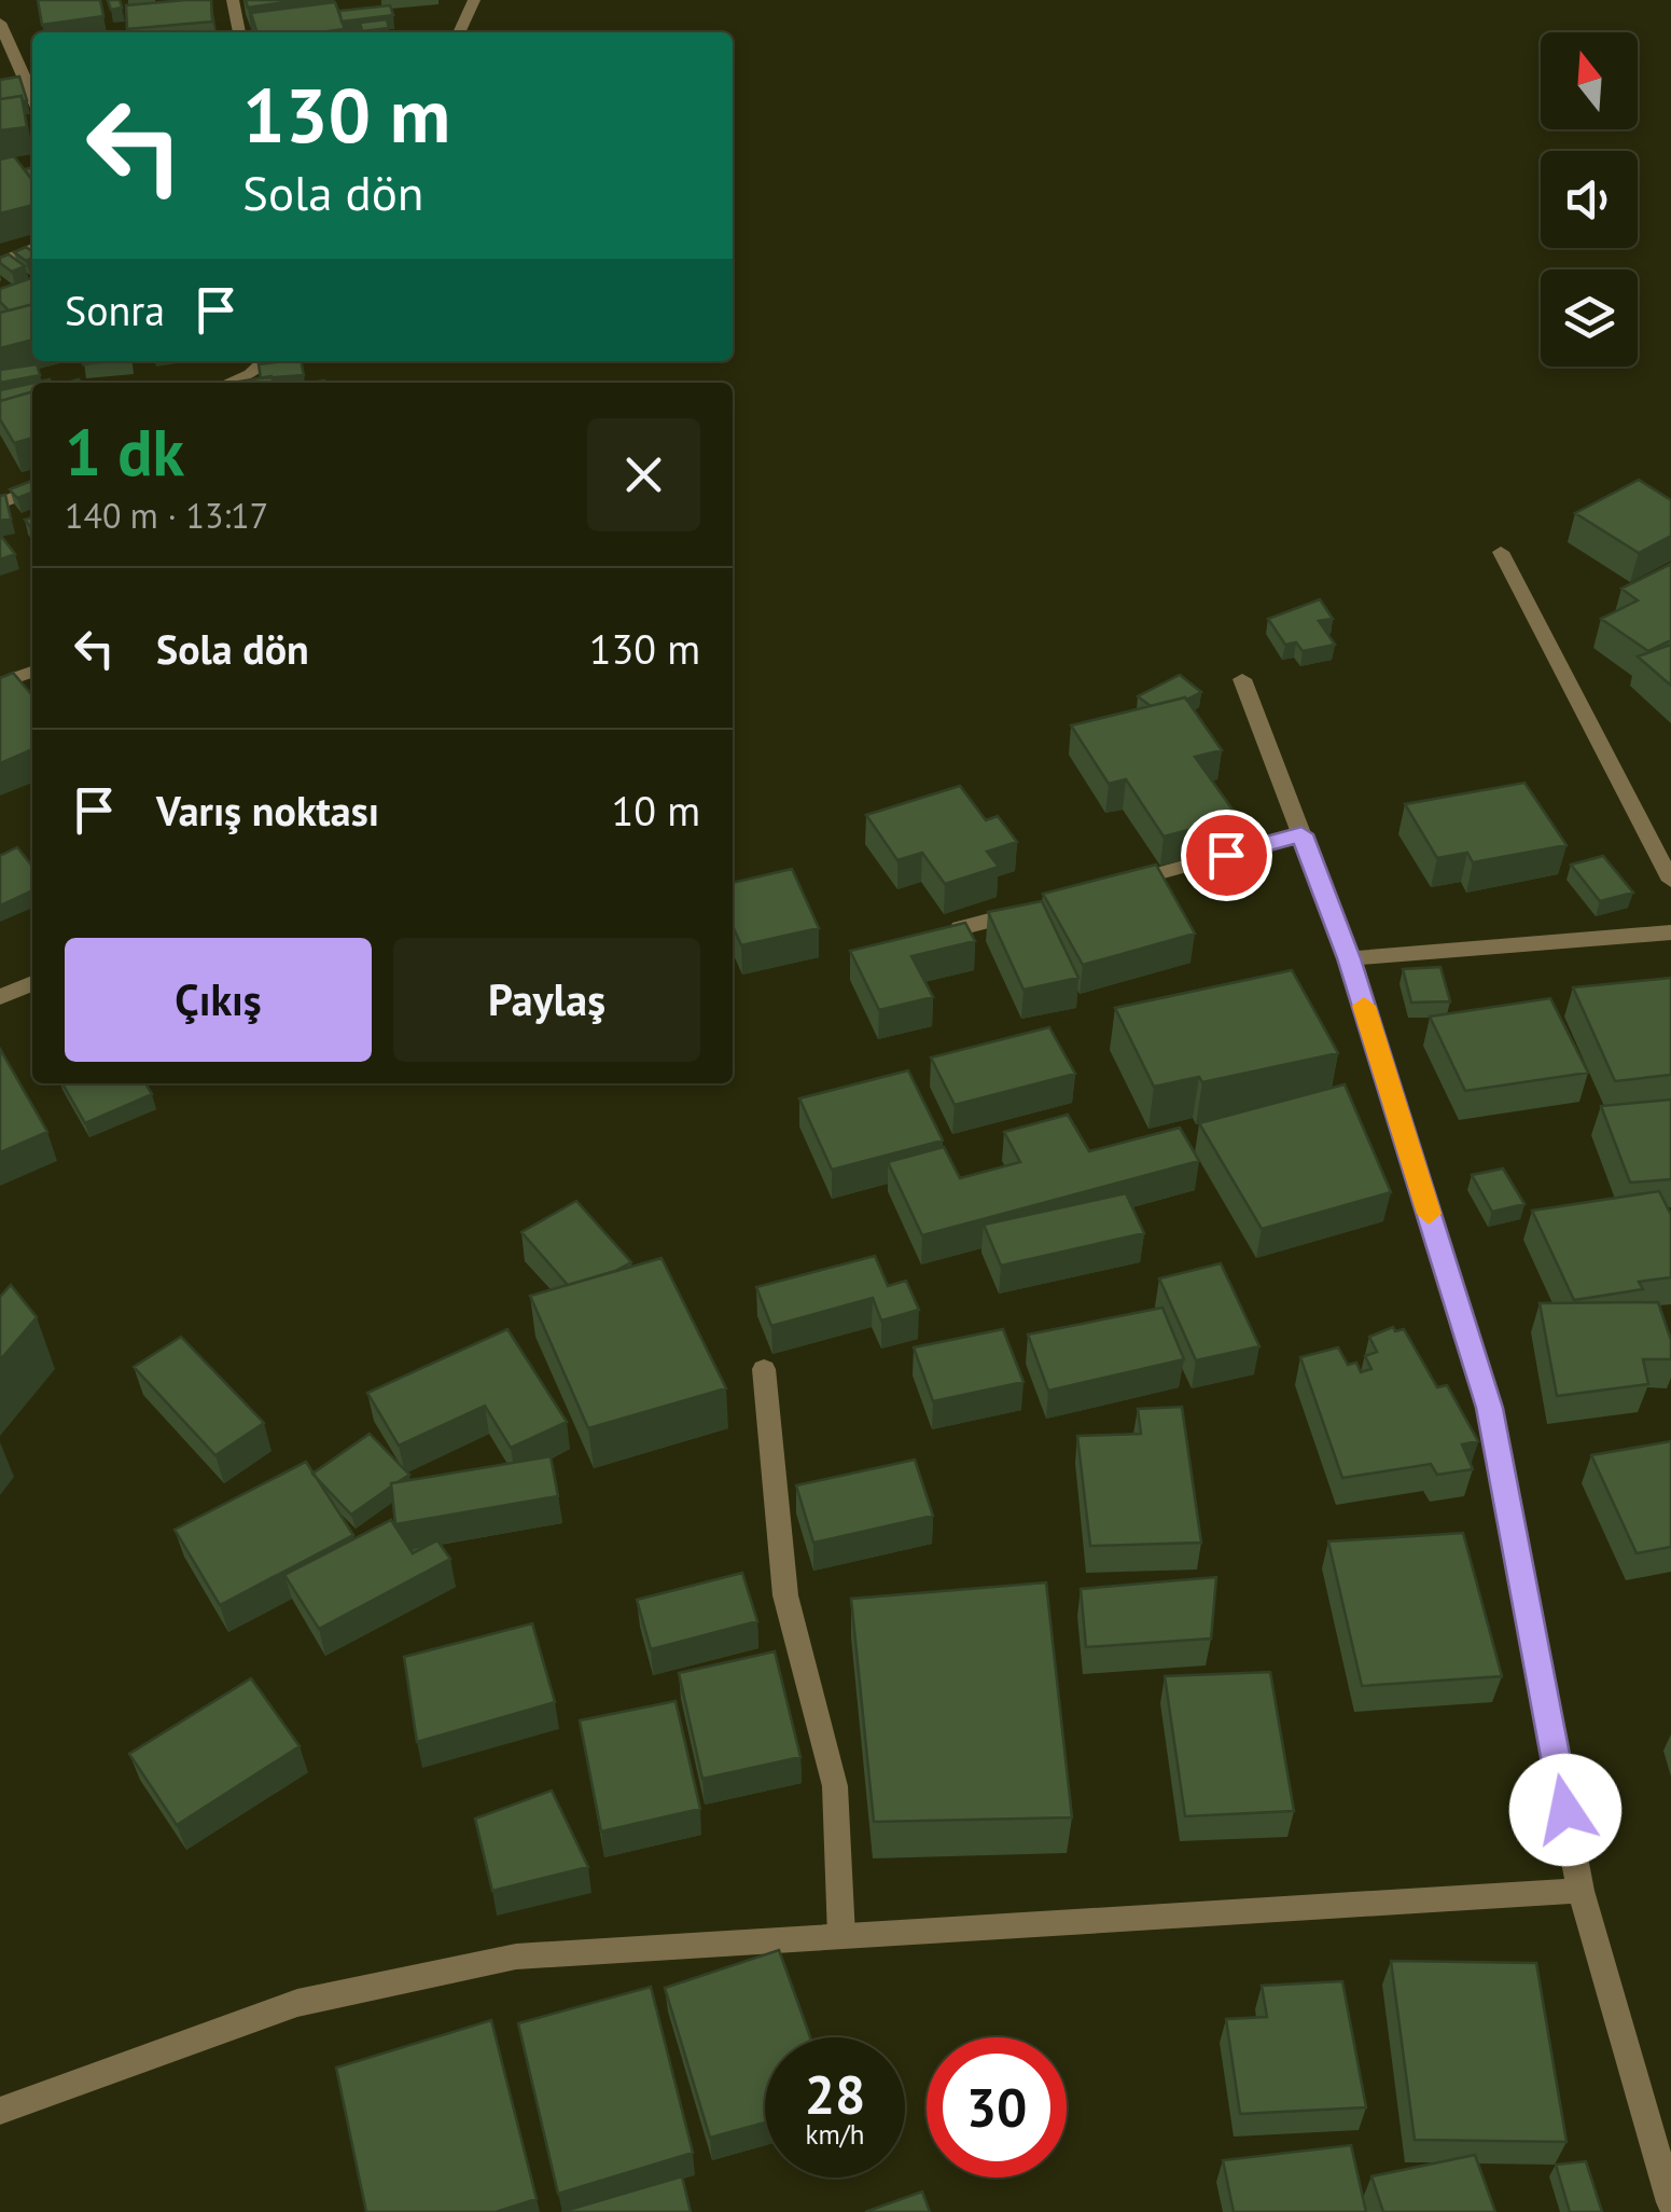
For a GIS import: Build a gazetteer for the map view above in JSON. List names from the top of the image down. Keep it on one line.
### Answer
{"north":"top","page":{"turn":["130 m","Sola dön"],"then":"Sonra","heading":["1 dk","140 m · 13:17"],"list":[{"name":"Sola dön","value":"130 m"},{"name":"Varış noktası","value":"10 m"}],"buttons":["Çıkış","Paylaş"],"speed":"28 km/h","limit":"30"}}
